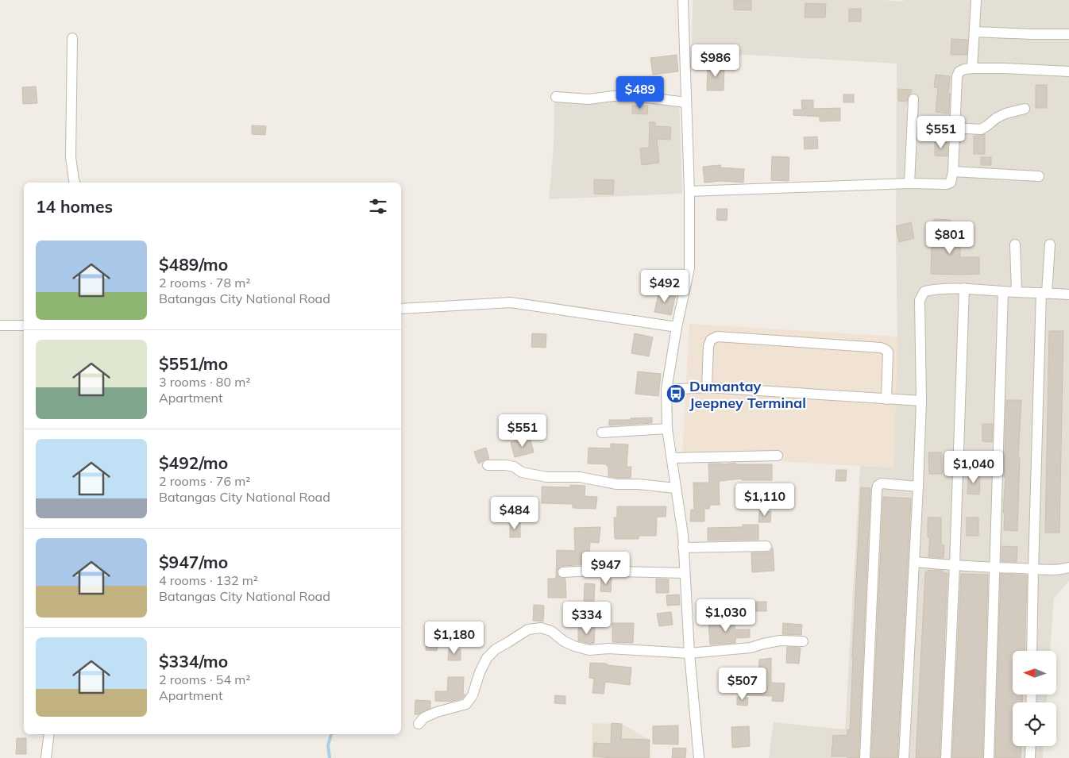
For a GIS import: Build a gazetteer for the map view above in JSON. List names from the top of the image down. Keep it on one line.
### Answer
{"places":{"bus stop":["Dumantay Jeepney Terminal"]},"north":"left","page":{"price":["$986","$489","$551","$801","$492","$551","$1,040","$1,110","$484","$947","$1,030","$334","$1,180","$507"],"heading":"14 homes","list":[{"name":"$489/mo","note":"2 rooms · 78 m² · Batangas City National Road"},{"name":"$551/mo","note":"3 rooms · 80 m² · Apartment"},{"name":"$492/mo","note":"2 rooms · 76 m² · Batangas City National Road"},{"name":"$947/mo","note":"4 rooms · 132 m² · Batangas City National Road"},{"name":"$334/mo","note":"2 rooms · 54 m² · Apartment"}]}}
